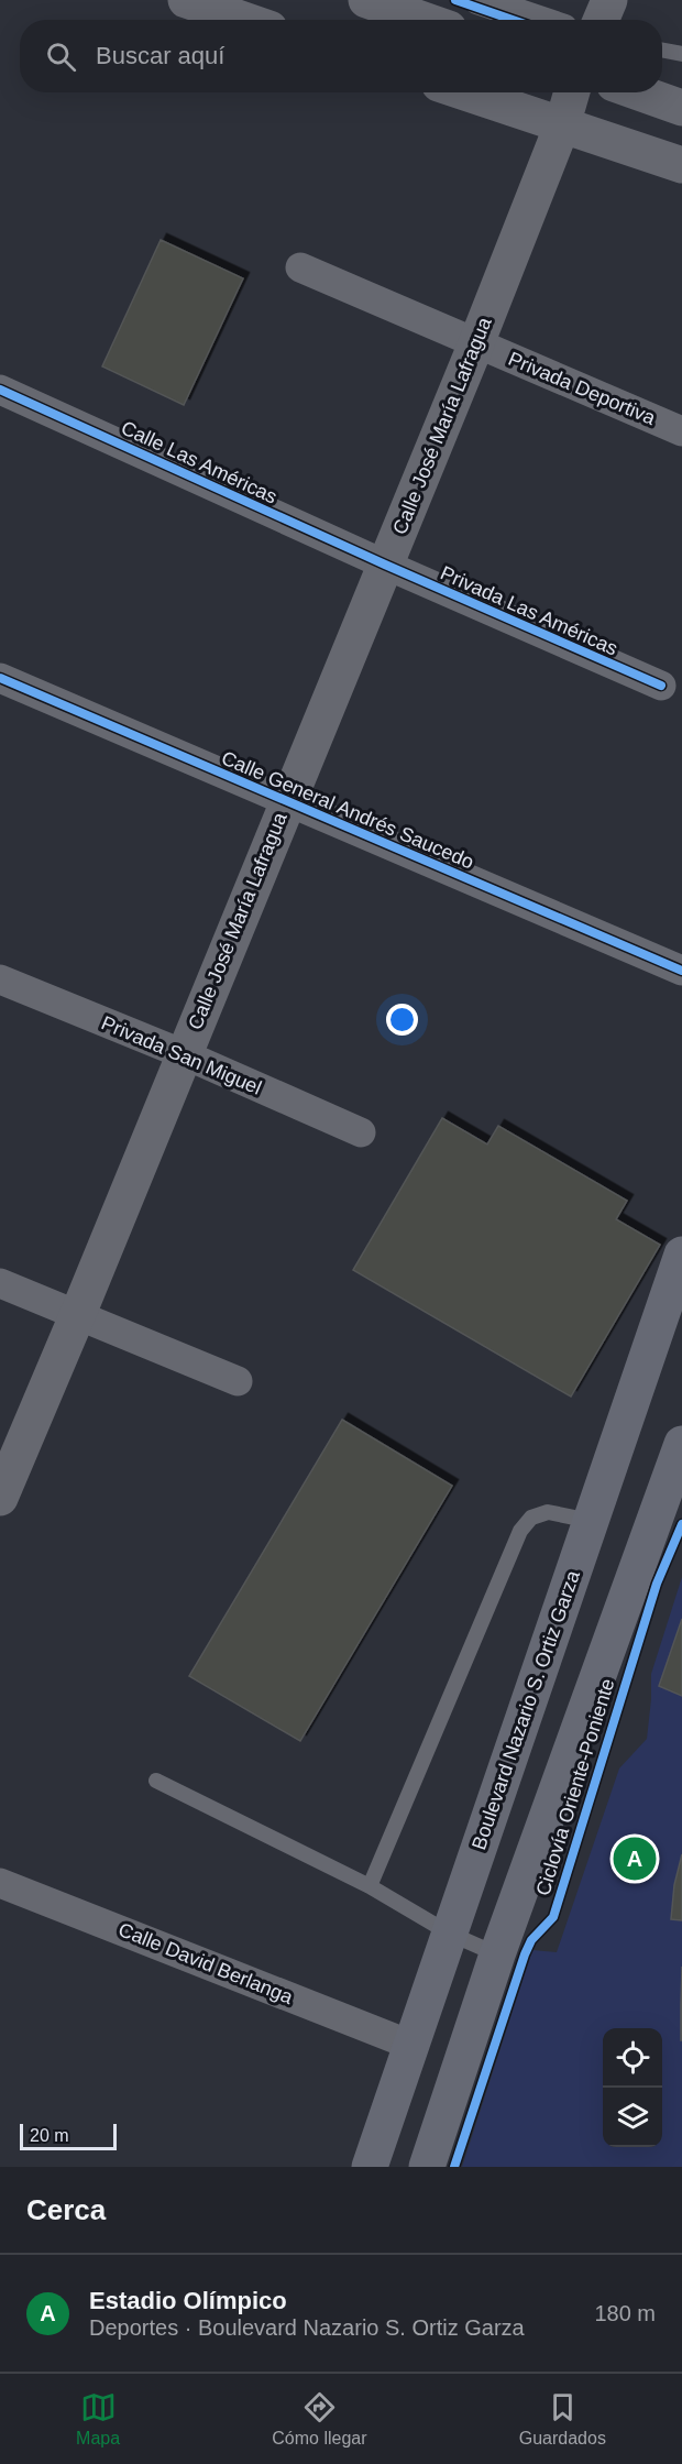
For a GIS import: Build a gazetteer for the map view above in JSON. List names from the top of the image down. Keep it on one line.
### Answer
{"streets":{"main road":["Calle José María Lafragua","Boulevard Nazario S. Ortiz Garza"],"street":["Privada Deportiva","Calle Las Américas","Privada Las Américas","Calle General Andrés Saucedo","Privada San Miguel","Calle David Berlanga"],"cycle path":["Ciclovía Oriente-Poniente"]},"crossings":[["Privada Deportiva","Calle José María Lafragua"],["Calle José María Lafragua","Calle Las Américas"],["Calle José María Lafragua","Privada Las Américas"],["Calle José María Lafragua","Calle General Andrés Saucedo"],["Calle José María Lafragua","Privada San Miguel"],["Calle Las Américas","Privada Las Américas"],["Boulevard Nazario S. Ortiz Garza","Calle David Berlanga"]],"scale_bar":"20 m","page":{"search":"Buscar aquí","pins":"A","scale":"20 m","heading":"Cerca","list":[{"mark":"A","name":"Estadio Olímpico","note":"Deportes · Boulevard Nazario S. Ortiz Garza","value":"180 m"}],"nav":["Mapa","Cómo llegar","Guardados"]}}
